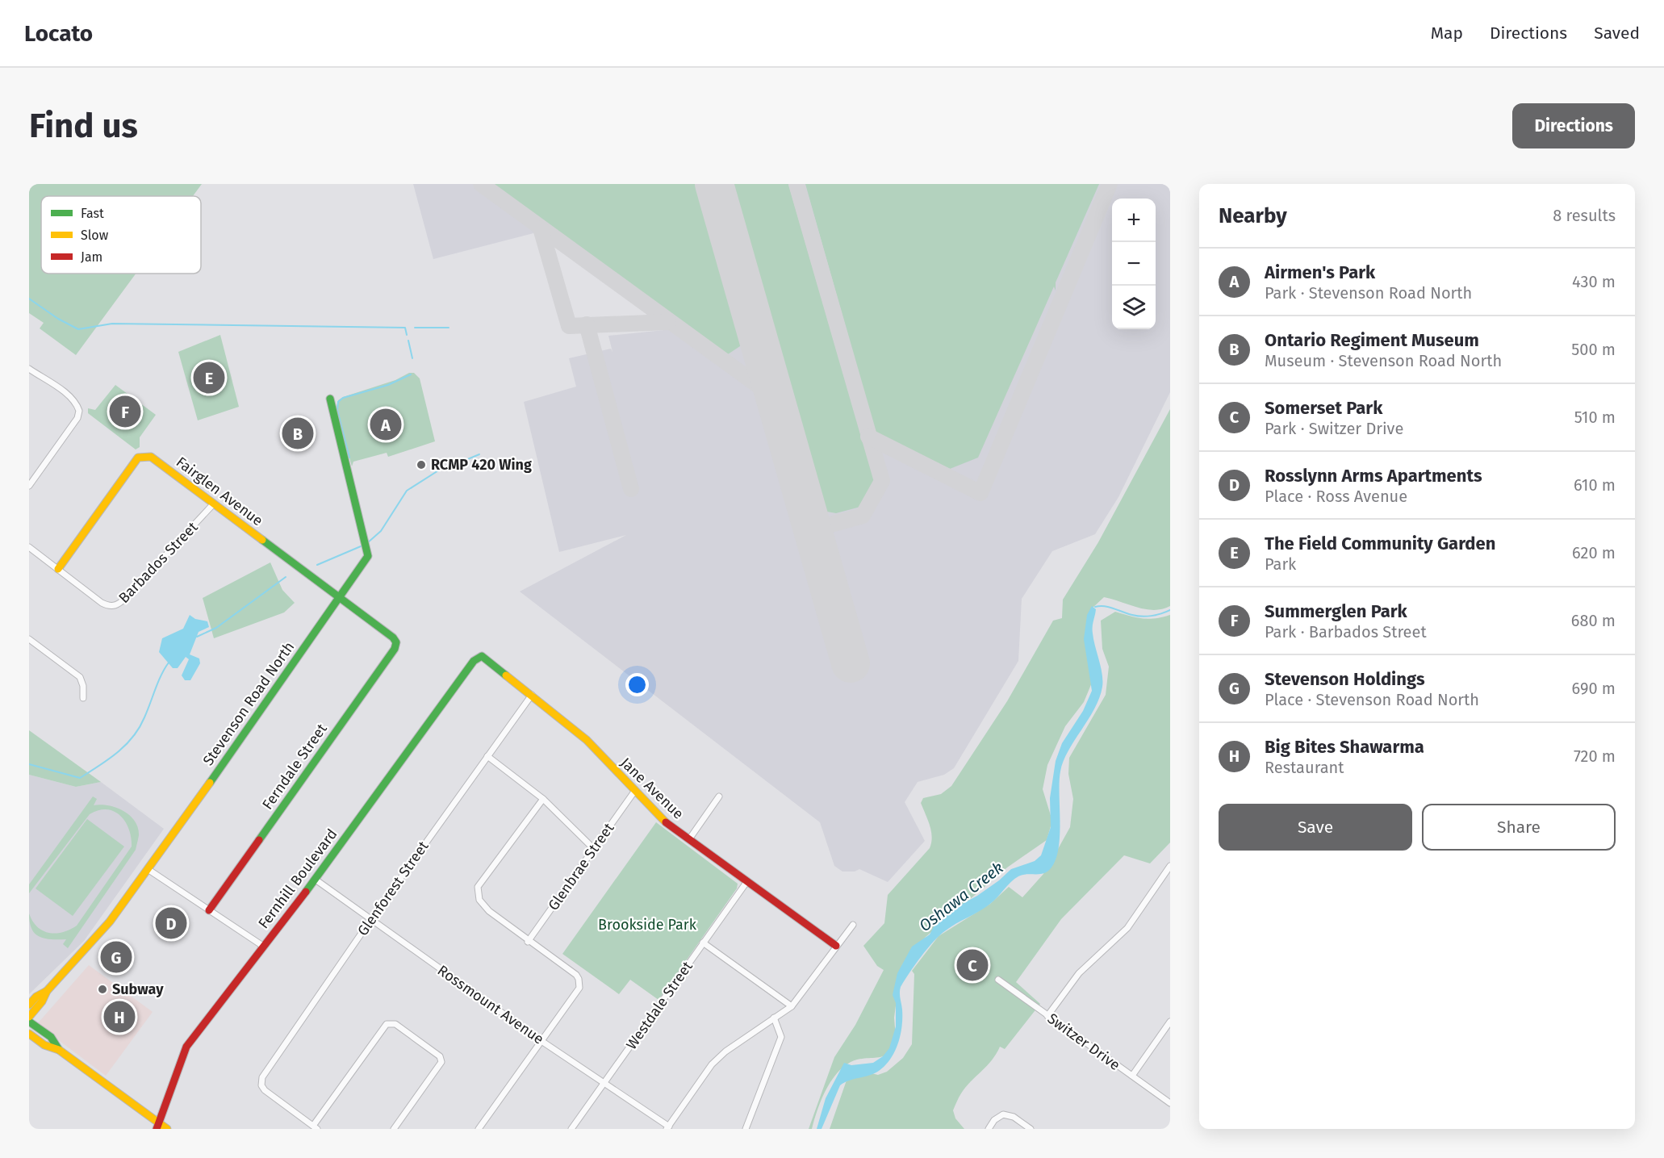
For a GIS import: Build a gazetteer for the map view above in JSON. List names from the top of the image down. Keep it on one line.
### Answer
{"streets":{"street":["Fairglen Avenue","Barbados Street","Stevenson Road North","Ferndale Street","Jane Avenue","Glenbrae Street","Fernhill Boulevard","Glenforest Street","Rossmount Avenue","Westdale Street","Switzer Drive"]},"crossings":[["Fairglen Avenue","Barbados Street"],["Fairglen Avenue","Stevenson Road North"],["Fairglen Avenue","Ferndale Street"],["Jane Avenue","Glenbrae Street"],["Jane Avenue","Fernhill Boulevard"],["Jane Avenue","Glenforest Street"],["Jane Avenue","Westdale Street"],["Fernhill Boulevard","Rossmount Avenue"],["Glenforest Street","Rossmount Avenue"],["Rossmount Avenue","Westdale Street"]],"water":["Oshawa Creek"],"parks":["Brookside Park"],"places":["RCMP 420 Wing","Subway"],"legend":["Fast","Slow","Jam"],"page":{"header":"Locato","nav":["Map","Directions","Saved"],"buttons":["Directions",["Save","Share"]],"title":"Find us","heading":["Nearby","8 results"],"map_buttons":["+","−"],"list":[{"mark":"A","name":"Airmen's Park","note":"Park · Stevenson Road North","value":"430 m"},{"mark":"B","name":"Ontario Regiment Museum","note":"Museum · Stevenson Road North","value":"500 m"},{"mark":"C","name":"Somerset Park","note":"Park · Switzer Drive","value":"510 m"},{"mark":"D","name":"Rosslynn Arms Apartments","note":"Place · Ross Avenue","value":"610 m"},{"mark":"E","name":"The Field Community Garden","note":"Park","value":"620 m"},{"mark":"F","name":"Summerglen Park","note":"Park · Barbados Street","value":"680 m"},{"mark":"G","name":"Stevenson Holdings","note":"Place · Stevenson Road North","value":"690 m"},{"mark":"H","name":"Big Bites Shawarma","note":"Restaurant","value":"720 m"}],"pins":["E","F","A","B","D","G","C","H"]}}
